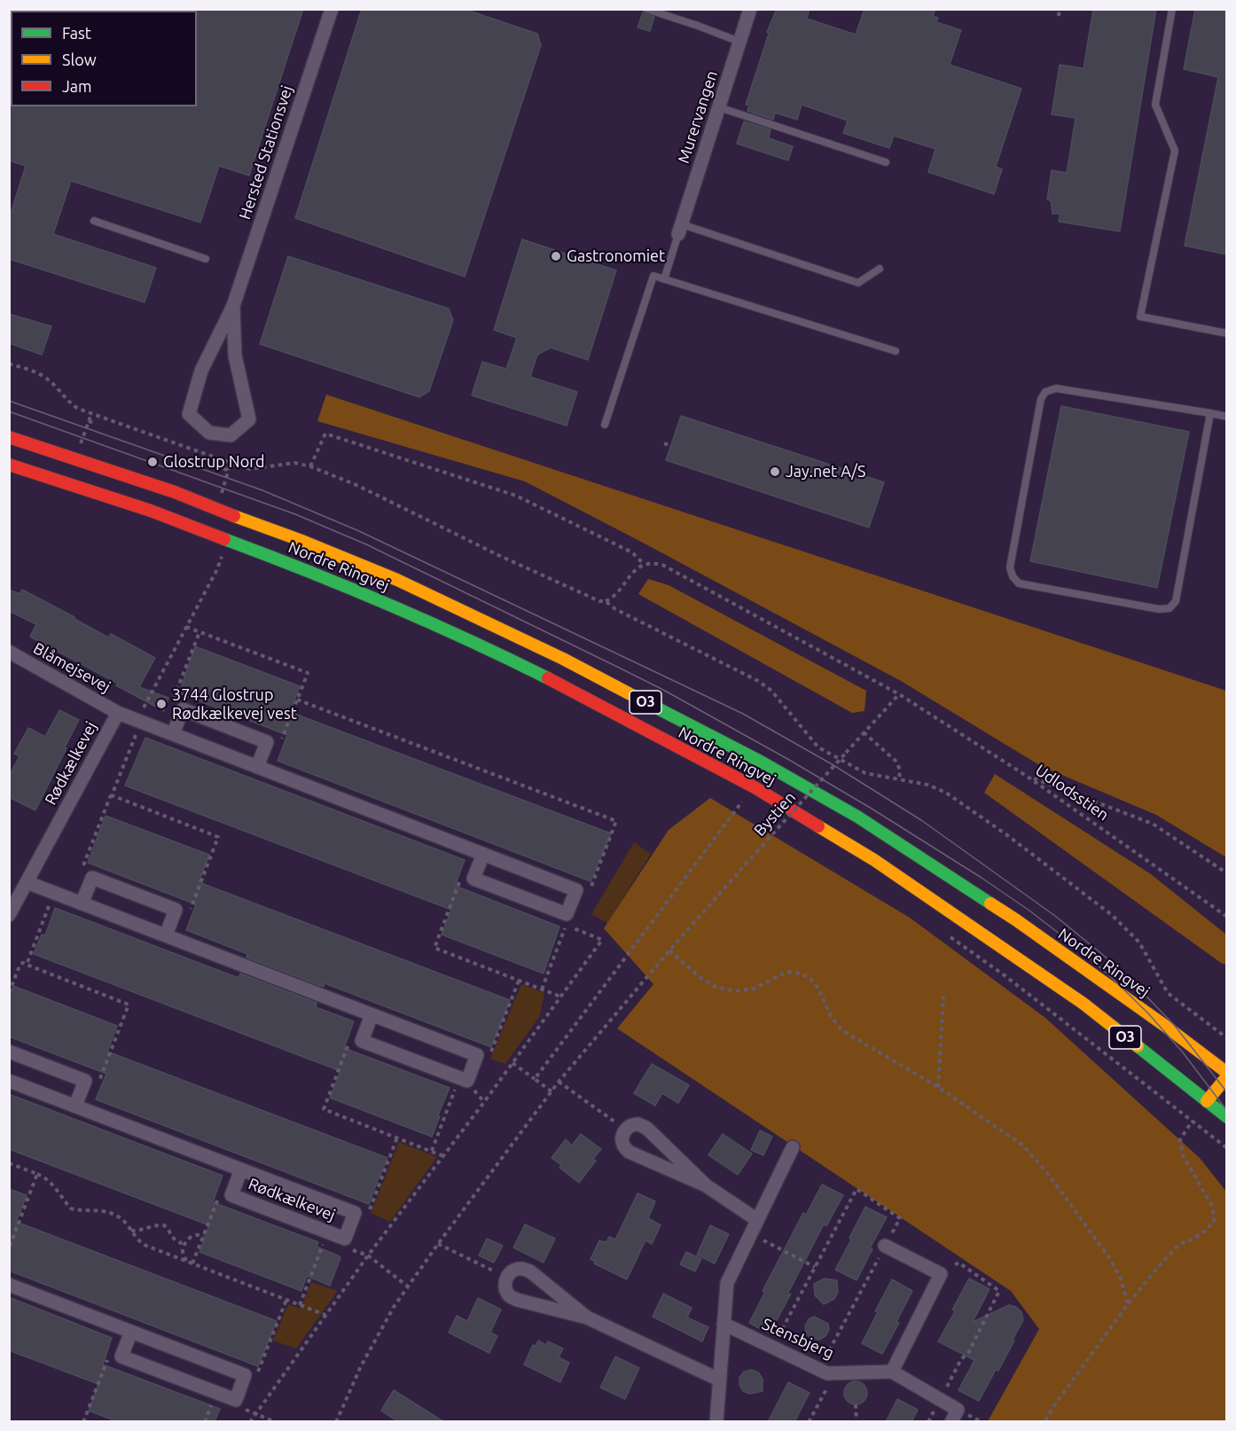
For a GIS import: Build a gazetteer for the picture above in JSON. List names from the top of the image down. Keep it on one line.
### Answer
{"streets":{"main road":["Nordre Ringvej","O3"],"street":["Murervangen","Hersted Stationsvej","Blåmejsevej","Rødkælkevej","Stensbjerg"],"path":["Udlodsstien","Bystien"]},"crossings":[["Blåmejsevej","Rødkælkevej"],["Udlodsstien","Bystien"]],"places":["Gastronomiet","Glostrup Nord","Jay.net A/S","3744 Glostrup Rødkælkevej vest"],"legend":["Fast","Slow","Jam"]}
